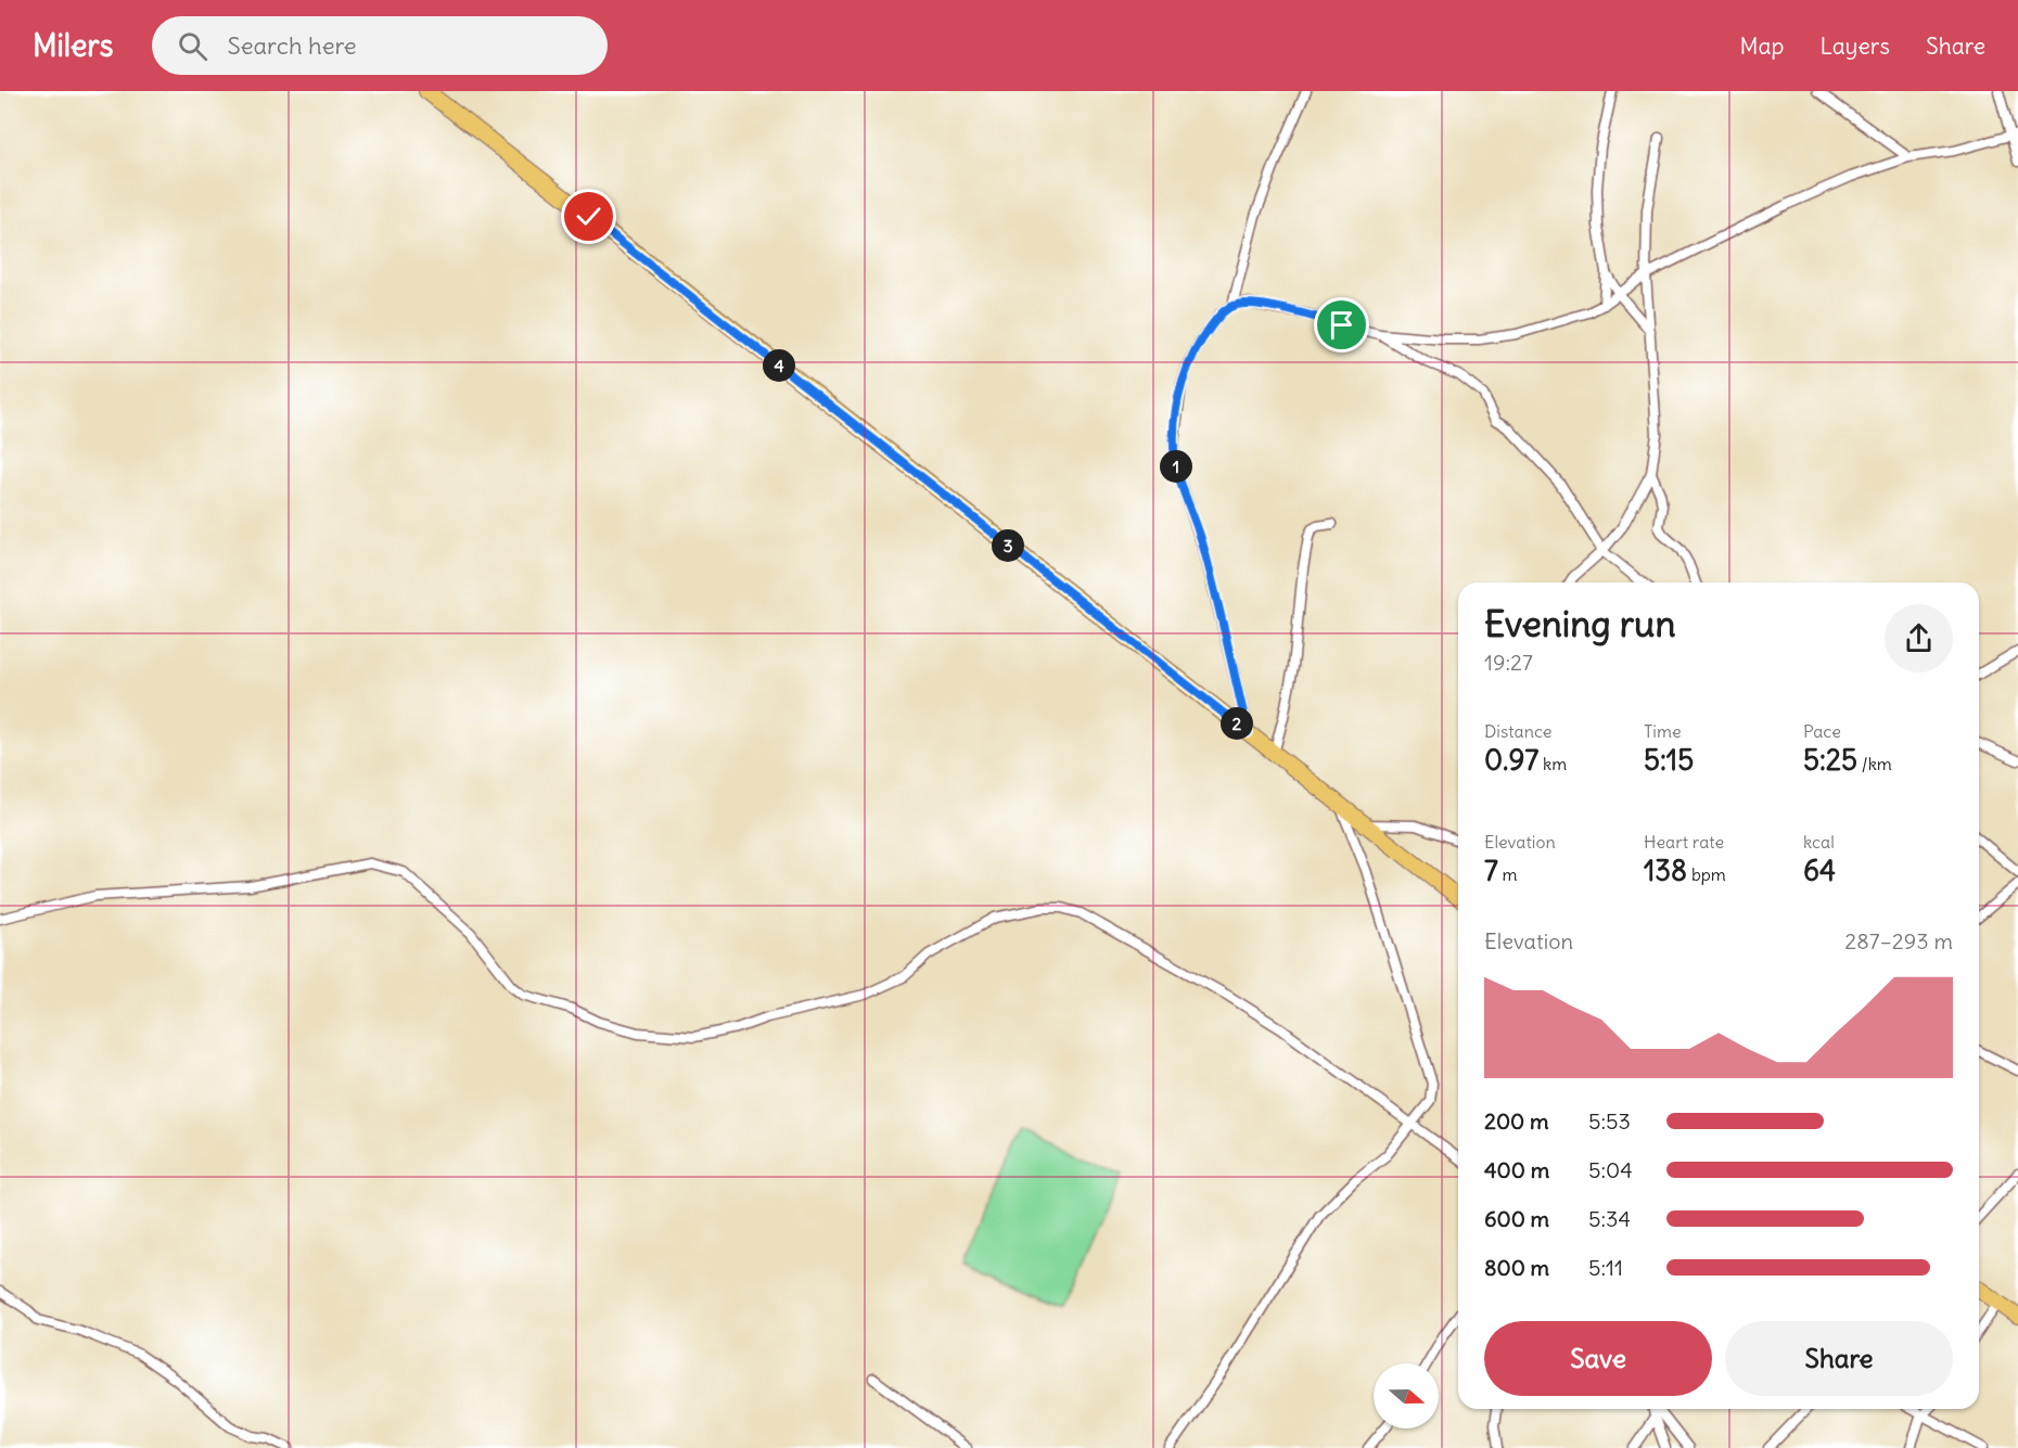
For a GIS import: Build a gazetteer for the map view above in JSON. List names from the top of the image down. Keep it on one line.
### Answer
{"north":"right","page":{"header":"Milers","search":"Search here","nav":["Map","Layers","Share"],"pins":["4","1","3","2"],"heading":["Evening run","19:27"],"stats":[["Distance","0.97 km"],["Time","5:15"],["Pace","5:25 /km"],["Elevation","7 m"],["Heart rate","138 bpm"],["kcal","64"]],"chart":["Elevation","287–293 m"],"list":[{"name":"200 m","note":"5:53"},{"name":"400 m","note":"5:04"},{"name":"600 m","note":"5:34"},{"name":"800 m","note":"5:11"}],"buttons":["Save","Share"]}}
